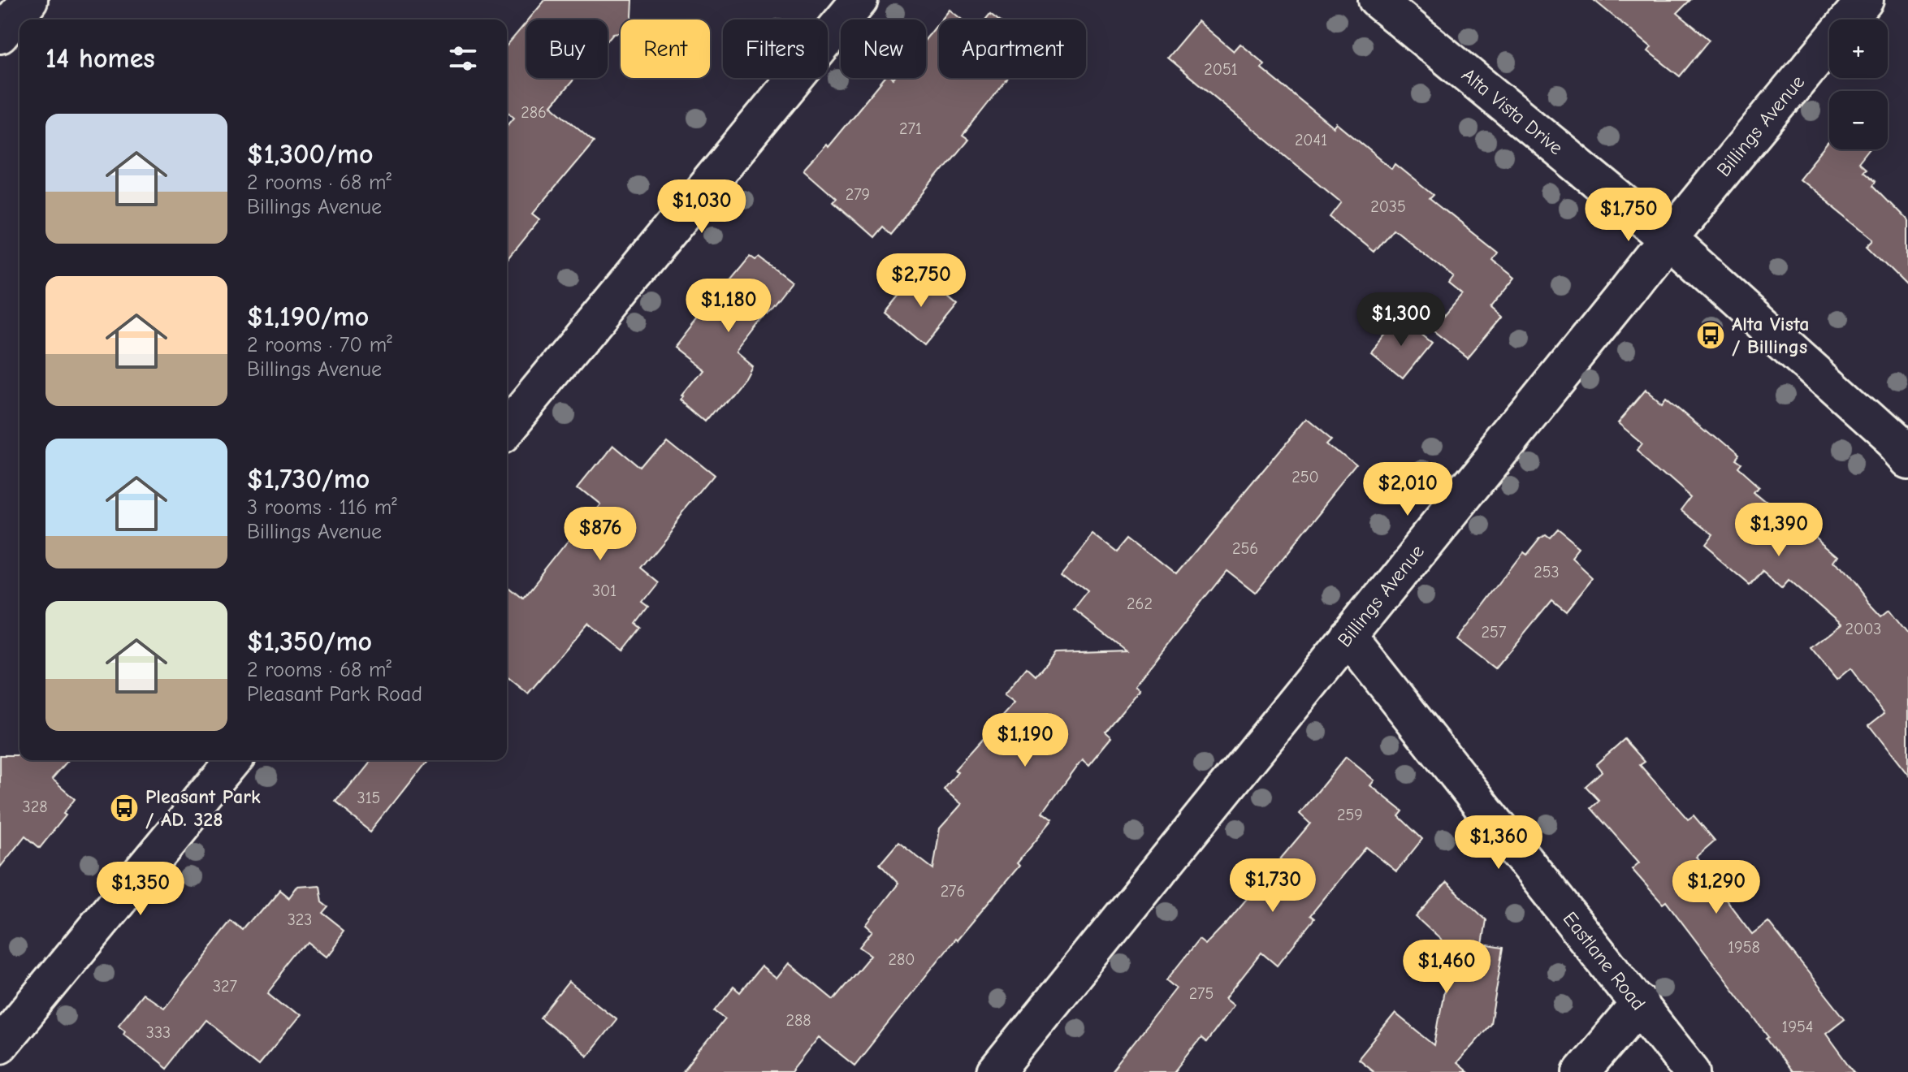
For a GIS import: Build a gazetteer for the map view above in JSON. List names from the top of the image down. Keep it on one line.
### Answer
{"streets":{"street":["Alta Vista Drive","Billings Avenue","Eastlane Road"]},"crossings":[["Alta Vista Drive","Billings Avenue"],["Billings Avenue","Eastlane Road"]],"places":{"bus stop":["Alta Vista / Billings","Pleasant Park / AD. 328"]},"house_numbers":["2051","286","271","2041","279","2035","250","256","253","301","262","2003","257","315","328","259","276","323","1958","280","327","275","288","1954","333"],"page":{"map_buttons":["+","−"],"chip":["Buy","Rent","Filters","New","Apartment"],"heading":"14 homes","list":[{"name":"$1,300/mo","note":"2 rooms · 68 m² · Billings Avenue"},{"name":"$1,190/mo","note":"2 rooms · 70 m² · Billings Avenue"},{"name":"$1,730/mo","note":"3 rooms · 116 m² · Billings Avenue"},{"name":"$1,350/mo","note":"2 rooms · 68 m² · Pleasant Park Road"}],"price":["$1,030","$1,750","$2,750","$1,180","$1,300","$2,010","$1,390","$876","$1,190","$1,360","$1,730","$1,290","$1,350","$1,460"]}}
